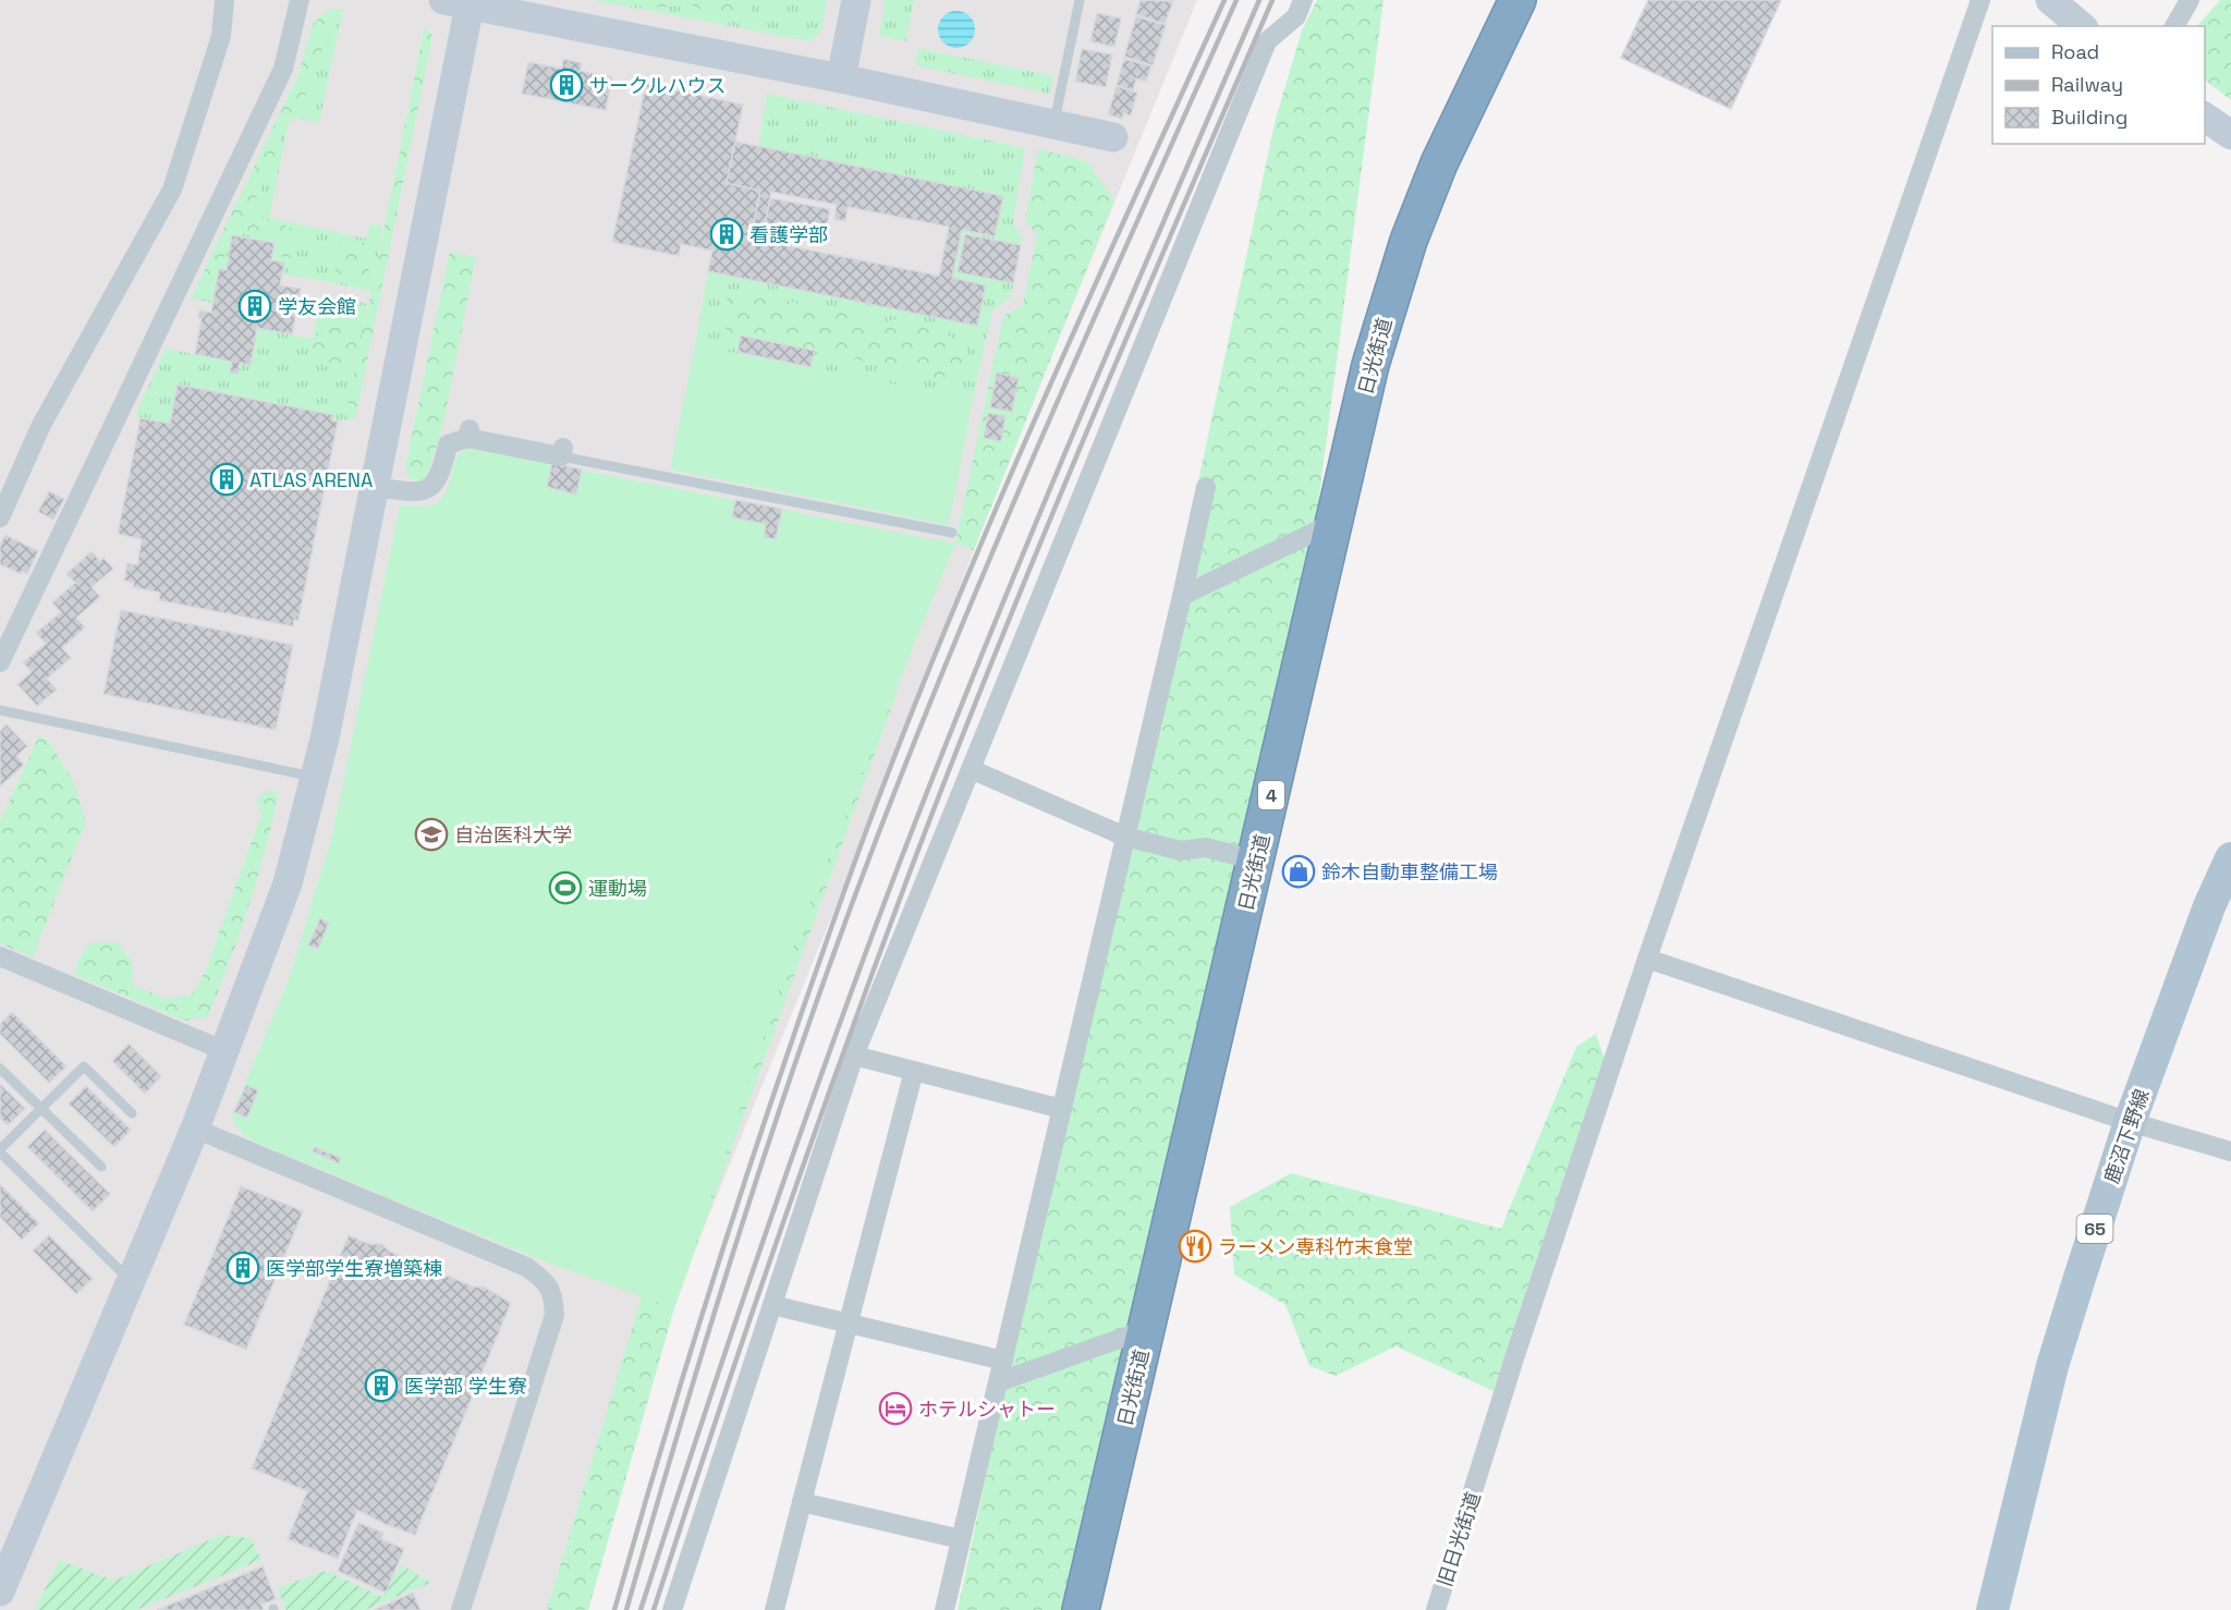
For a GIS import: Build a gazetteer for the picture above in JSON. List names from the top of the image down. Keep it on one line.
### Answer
{"streets":{"highway":["日光街道","4"],"main road":["鹿沼下野線","65"],"street":["旧日光街道"]},"places":{"building":["サークルハウス","看護学部","学友会館","ATLAS ARENA","医学部学生寮増築棟","医学部 学生寮"],"school or university":["自治医科大学"],"shop":["鈴木自動車整備工場"],"sports":["運動場"],"restaurant":["ラーメン専科竹末食堂"],"hotel":["ホテルシャトー"]},"legend":["Road","Railway","Building"]}
